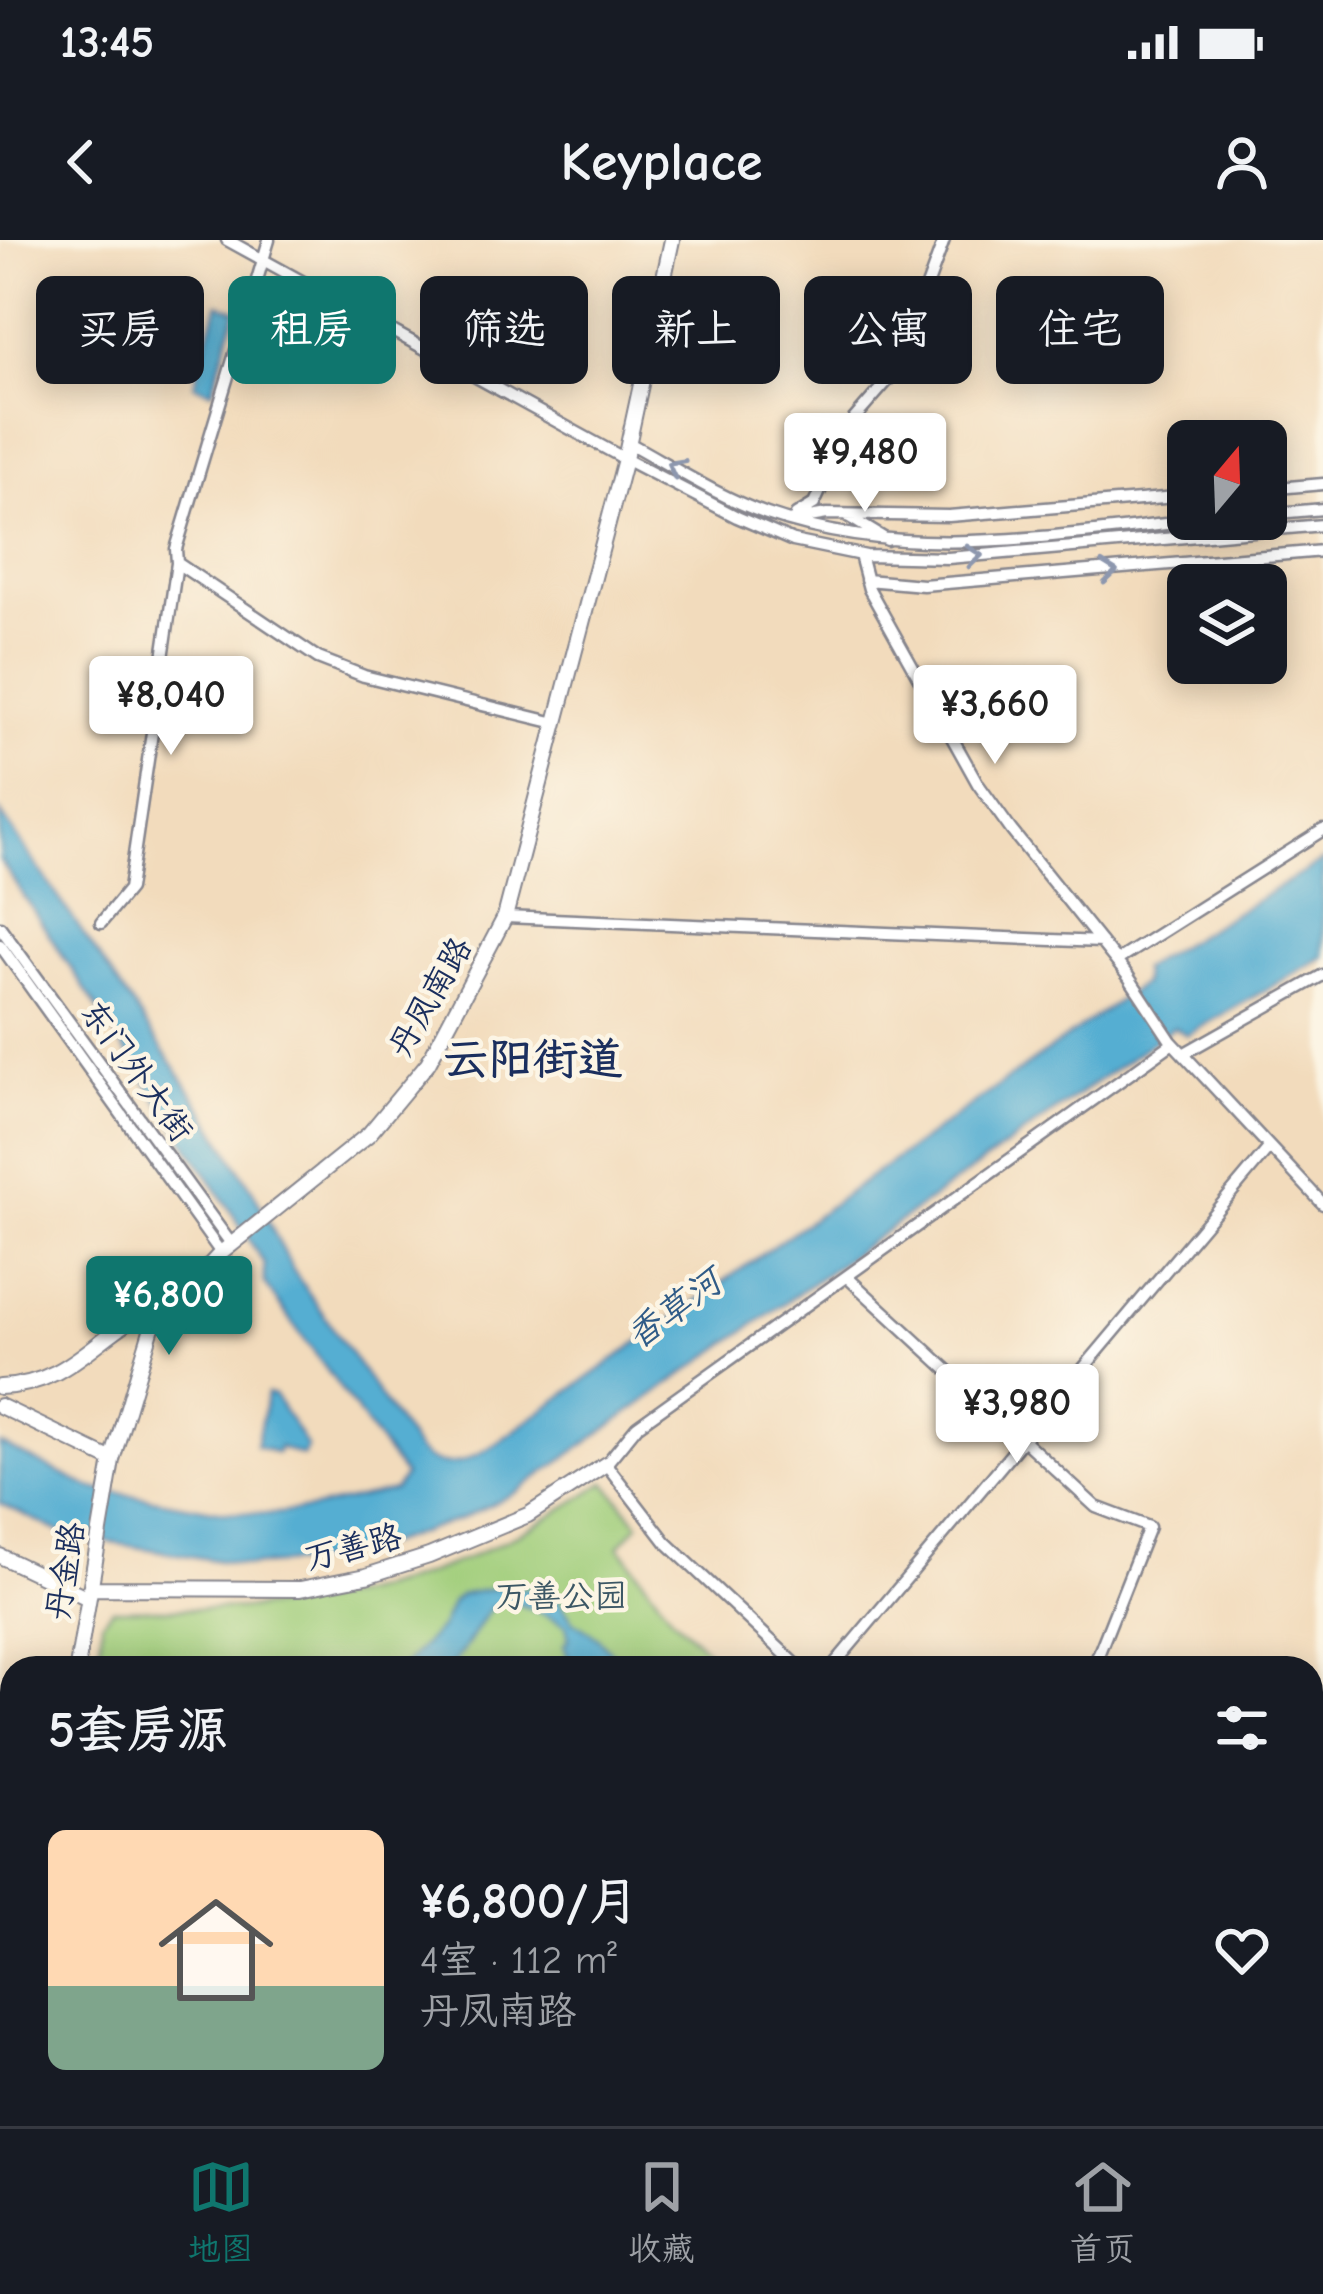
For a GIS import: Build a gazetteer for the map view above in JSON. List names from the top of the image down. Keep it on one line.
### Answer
{"streets":{"main road":["丹凤南路","万善路","丹金路"],"street":["东门外大街"]},"crossings":[["丹凤南路","东门外大街"],["丹凤南路","丹金路"],["万善路","丹金路"]],"districts":["云阳街道"],"water":["香草河"],"parks":["万善公园"],"north":"top","page":{"status":"13:45","header":"Keyplace","chip":["买房","租房","筛选","新上","公寓","住宅"],"price":["¥9,480","¥8,040","¥3,660","¥6,800","¥3,980"],"heading":"5套房源","list":[{"name":"¥6,800/月","note":"4室 · 112 m² · 丹凤南路"}],"tabs":["地图","收藏","首页"]}}
